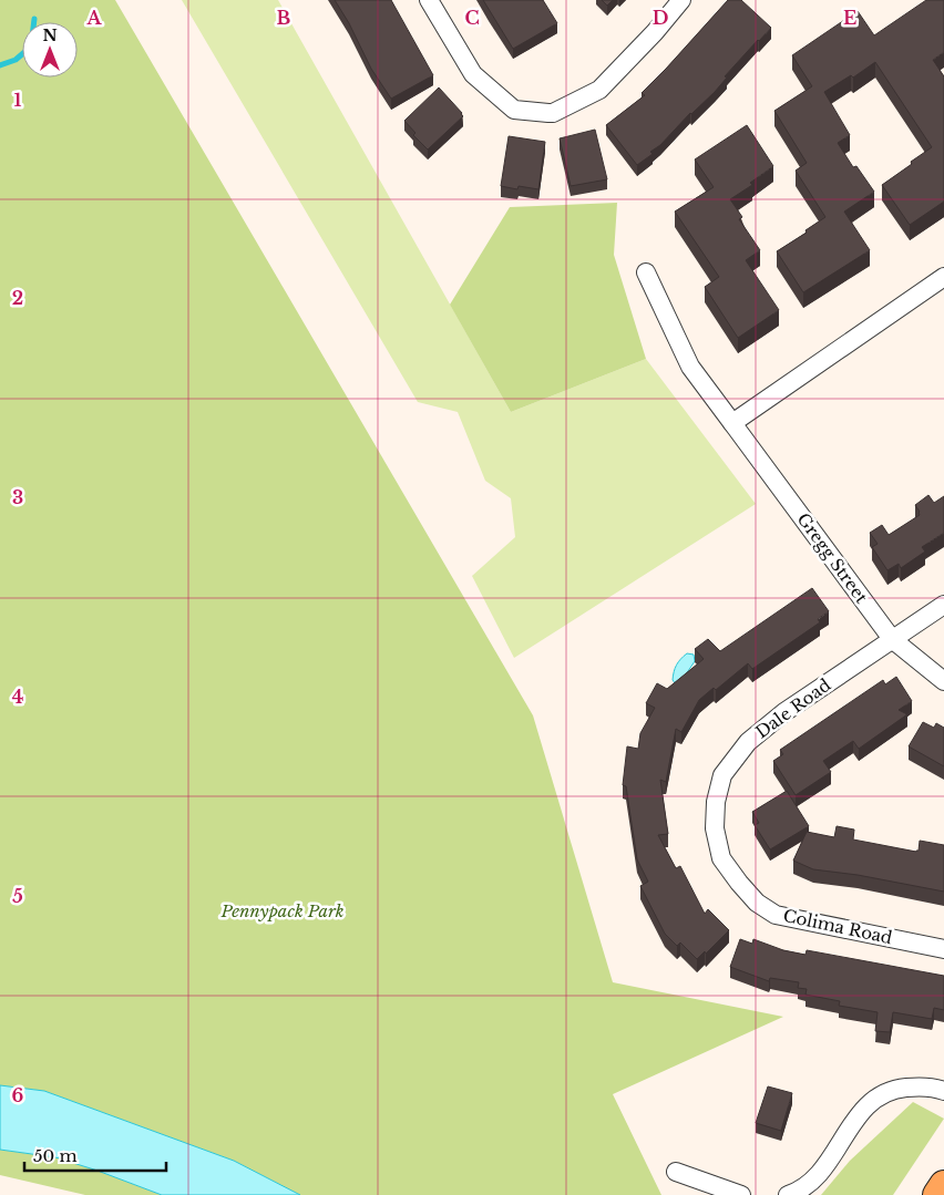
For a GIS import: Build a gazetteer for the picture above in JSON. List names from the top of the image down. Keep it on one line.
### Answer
{"streets":{"street":["Gregg Street","Dale Road","Colima Road"]},"crossings":[["Gregg Street","Dale Road"],["Dale Road","Colima Road"]],"parks":["Pennypack Park"],"scale_bar":"50 m","north":"top","grid":{"columns":["A","B","C","D","E"],"rows":["1","2","3","4","5","6"]}}
